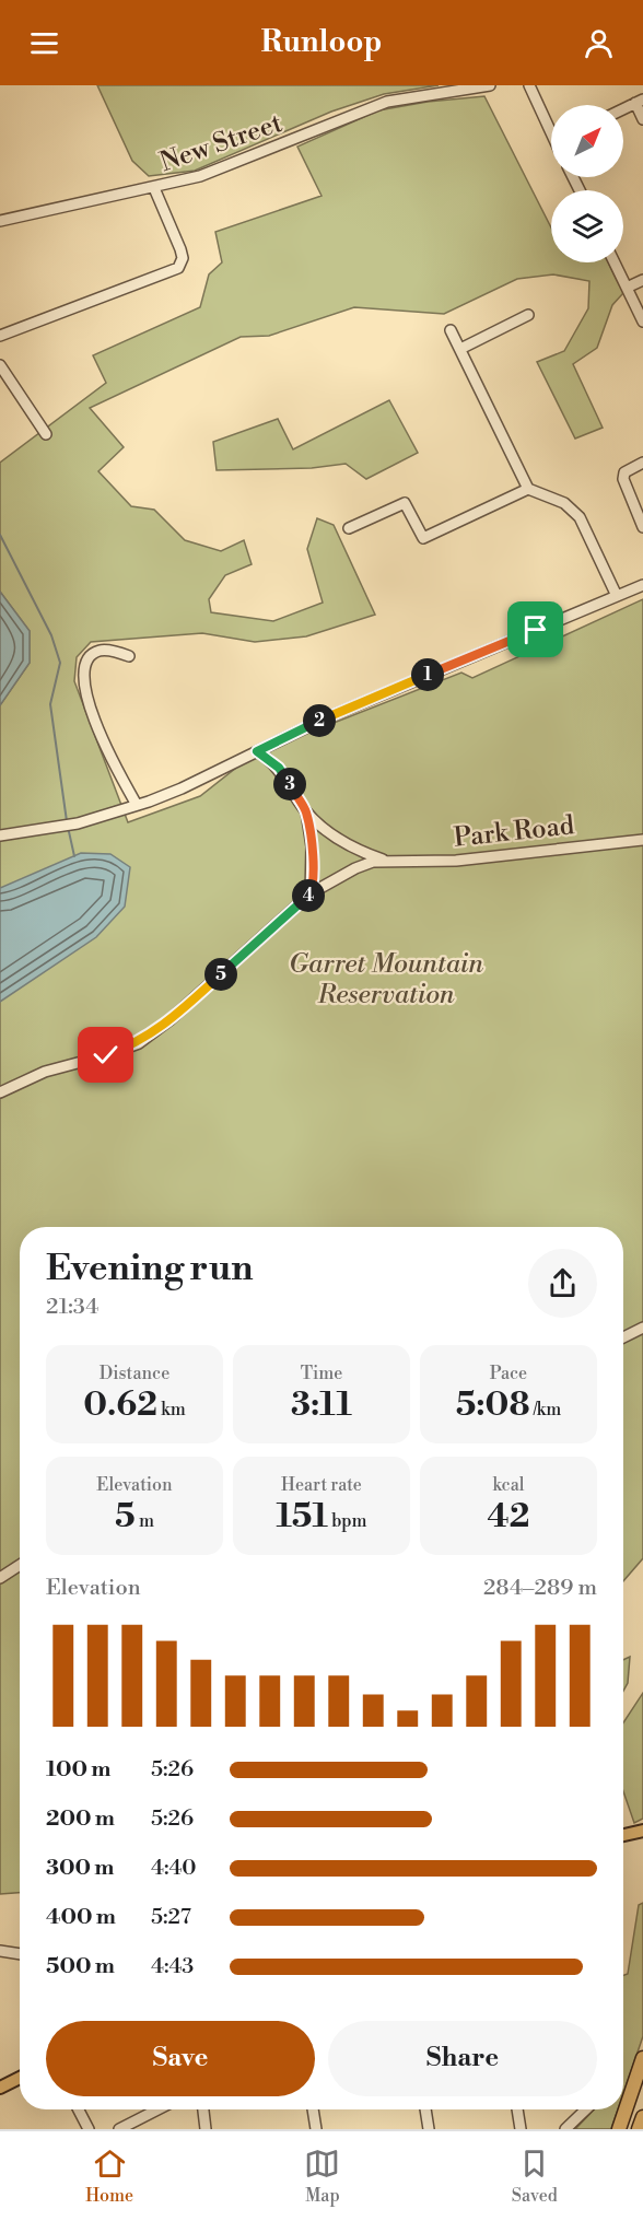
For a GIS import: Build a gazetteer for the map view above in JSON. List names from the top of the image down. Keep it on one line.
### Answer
{"streets":{"street":["New Street","Park Road"]},"parks":["Garret Mountain Reservation"],"north":"top right","page":{"header":"Runloop","pins":["1","2","3","4","5"],"heading":["Evening run","21:34"],"stats":[["Distance","0.62 km"],["Time","3:11"],["Pace","5:08 /km"],["Elevation","5 m"],["Heart rate","151 bpm"],["kcal","42"]],"chart":["Elevation","284–289 m"],"list":[{"name":"100 m","note":"5:26"},{"name":"200 m","note":"5:26"},{"name":"300 m","note":"4:40"},{"name":"400 m","note":"5:27"},{"name":"500 m","note":"4:43"}],"buttons":["Save","Share"],"tabs":["Home","Map","Saved"]}}
